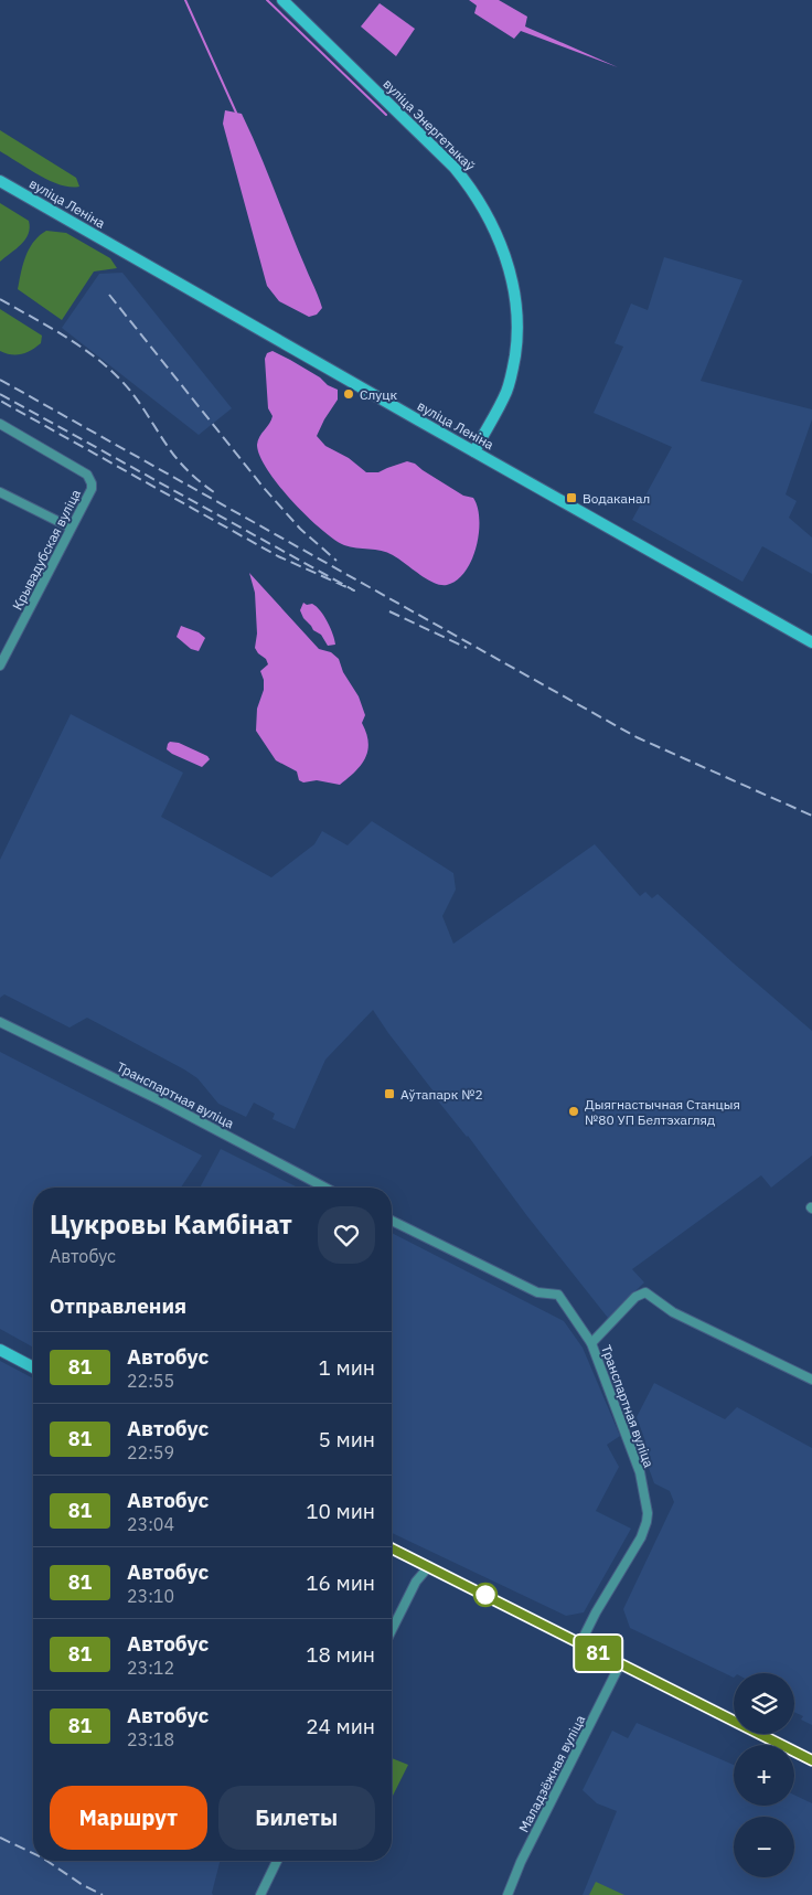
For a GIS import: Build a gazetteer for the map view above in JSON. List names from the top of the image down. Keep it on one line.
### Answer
{"streets":{"street":["вуліца Энергетыкаў","вуліца Леніна","Крывадубская вуліца","Транспартная вуліца","Маладзёжная вуліца"]},"crossings":[["вуліца Энергетыкаў","вуліца Леніна"]],"places":{"other":["Слуцк","Дыягнастычная Станцыя №80 УП Белтэхагляд"],"transit":["Водаканал","Аўтапарк №2"]},"lines":["bus line 81"],"page":{"on_map":"81","heading":[["Цукровы Камбінат","Автобус"],"Отправления"],"list":[{"mark":"81","name":"Автобус","note":"22:55","value":"1 мин"},{"mark":"81","name":"Автобус","note":"22:59","value":"5 мин"},{"mark":"81","name":"Автобус","note":"23:04","value":"10 мин"},{"mark":"81","name":"Автобус","note":"23:10","value":"16 мин"},{"mark":"81","name":"Автобус","note":"23:12","value":"18 мин"},{"mark":"81","name":"Автобус","note":"23:18","value":"24 мин"}],"map_buttons":["+","−"],"buttons":["Маршрут","Билеты"]}}
